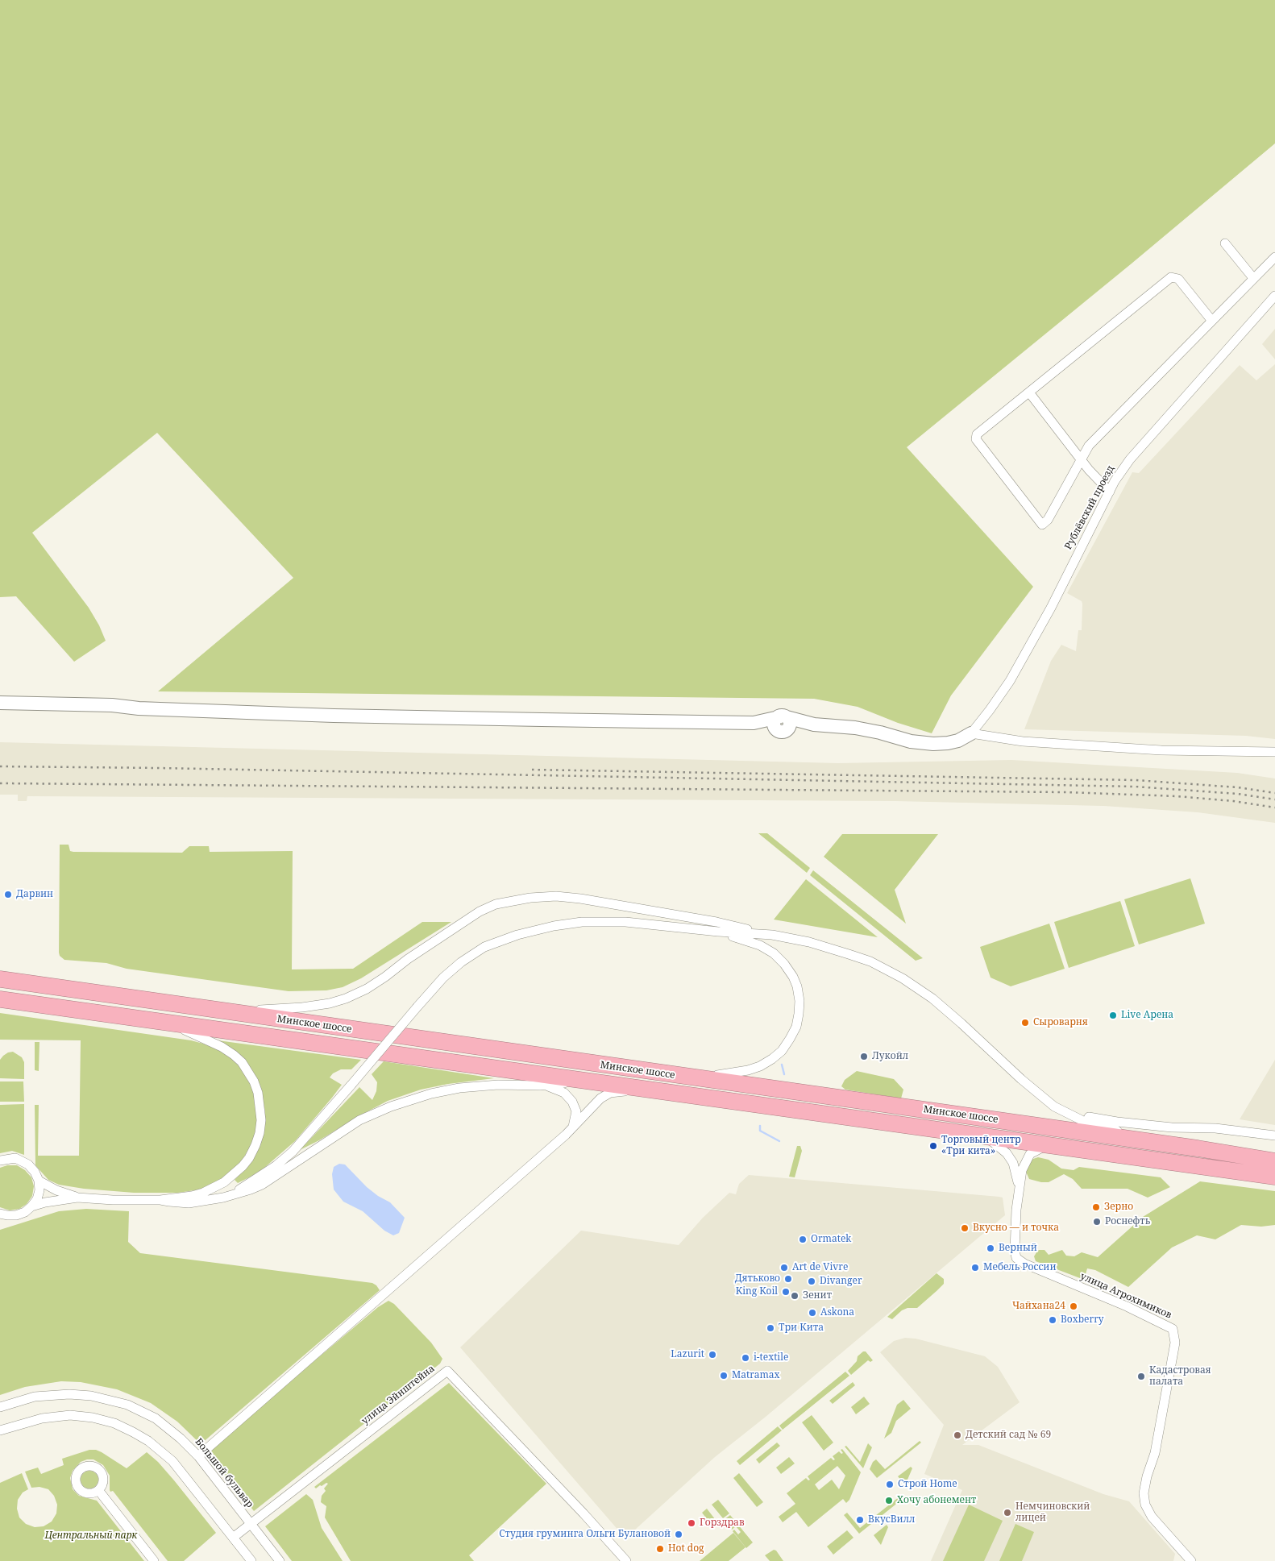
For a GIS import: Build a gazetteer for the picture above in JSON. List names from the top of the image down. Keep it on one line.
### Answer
{"streets":{"highway":["Минское шоссе"],"street":["Рублёвский проезд","улица Агрохимиков","улица Эйнштейна","Большой бульвар"]},"crossings":[["Минское шоссе","улица Агрохимиков"],["улица Эйнштейна","Большой бульвар"]],"parks":["Центральный парк"],"places":["Дарвин","Live Арена","Сыроварня","Лукойл","Торговый центр «Три кита»","Зерно","Роснефть","Вкусно — и точка","Ormatek","Верный","Art de Vivre","Мебель России","Дятьково","Divanger","King Koil","Зенит","Чайхана24","Askona","Boxberry","Три Кита","Lazurit","i-textile","Matramax","Кадастровая палата","Детский сад № 69","Строй Home","Хочу абонемент","Немчиновский лицей","ВкусВилл","Горздрав","Студия груминга Ольги Булановой","Hot dog"]}
